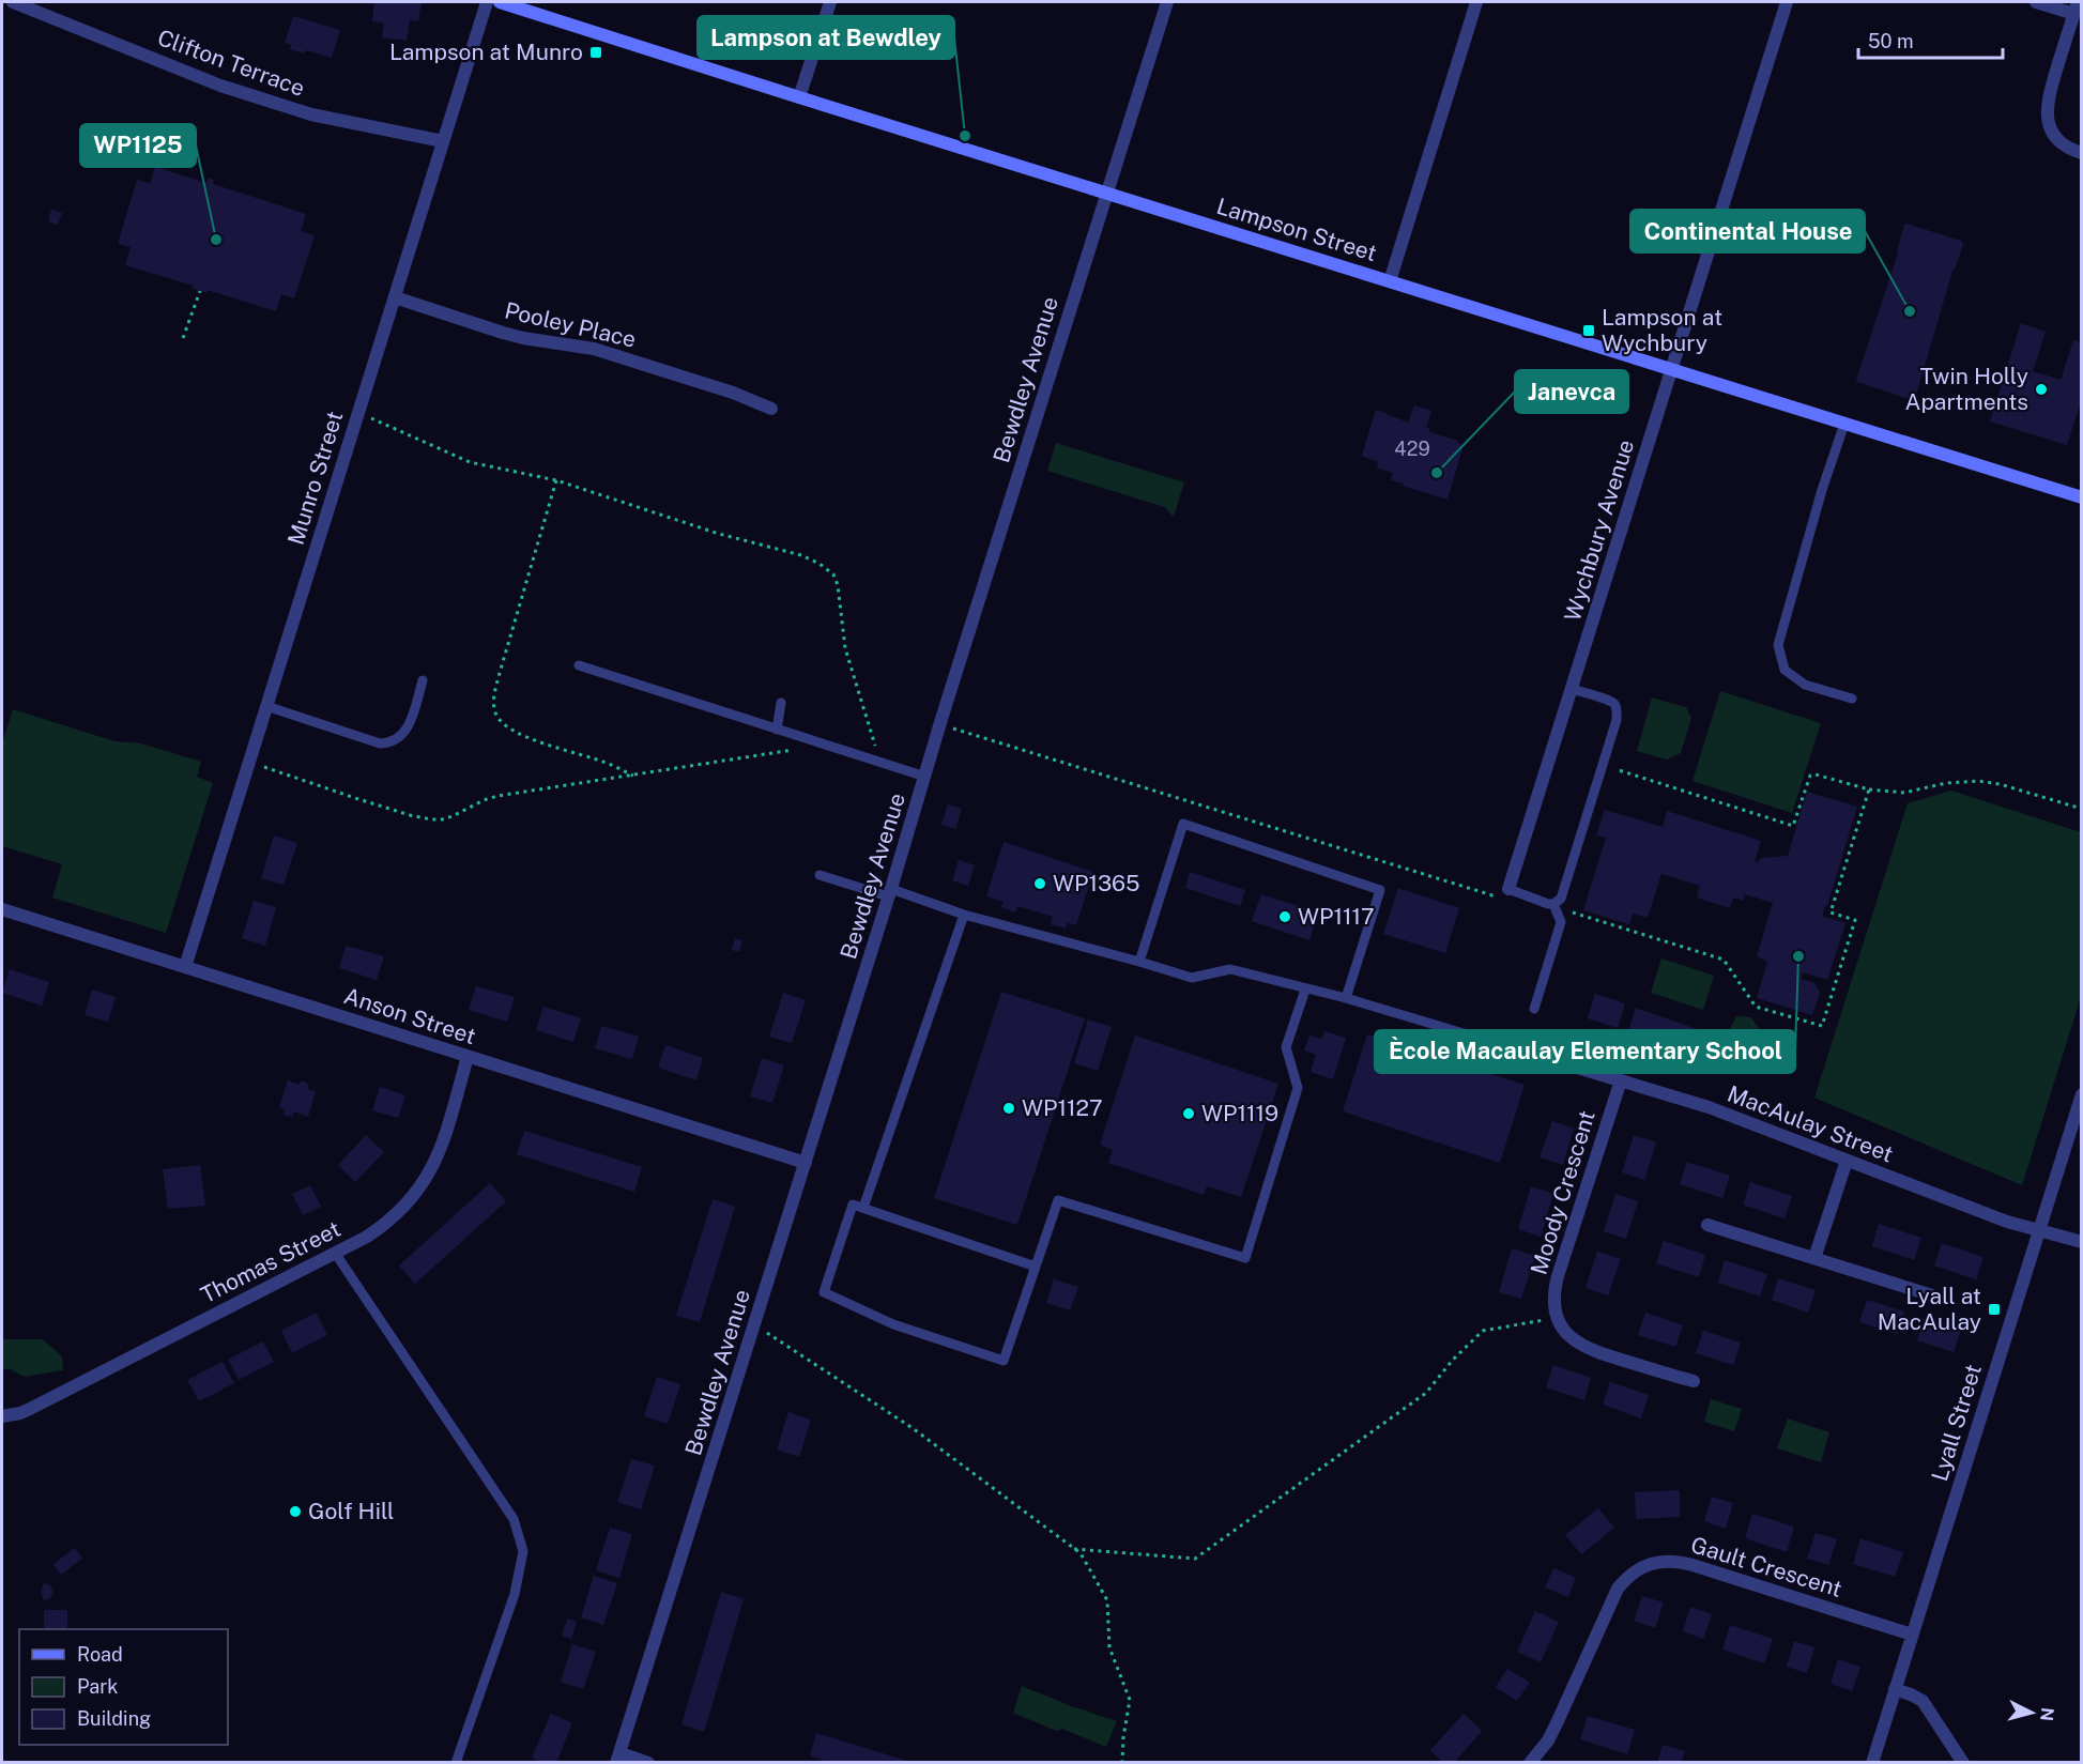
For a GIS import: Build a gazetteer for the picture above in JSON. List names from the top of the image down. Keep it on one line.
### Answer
{"streets":{"street":["Clifton Terrace","Lampson Street","Pooley Place","Bewdley Avenue","Munro Street","Wychbury Avenue","Anson Street","MacAulay Street","Moody Crescent","Thomas Street","Lyall Street","Gault Crescent"]},"crossings":[["Clifton Terrace","Munro Street"],["Lampson Street","Bewdley Avenue"],["Lampson Street","Wychbury Avenue"],["Pooley Place","Munro Street"],["Bewdley Avenue","Anson Street"],["Munro Street","Anson Street"],["Anson Street","Thomas Street"],["MacAulay Street","Moody Crescent"],["MacAulay Street","Lyall Street"],["Lyall Street","Gault Crescent"]],"places":{"transit":["Lampson at Munro","Lampson at Wychbury","Lyall at MacAulay"],"other":["Lampson at Bewdley","WP1125","Continental House","Twin Holly Apartments","Janevca","WP1365","WP1117","Ècole Macaulay Elementary School","WP1127","WP1119","Golf Hill"]},"house_numbers":["429"],"legend":["Road","Park","Building"],"scale_bar":"50 m","north":"right"}
